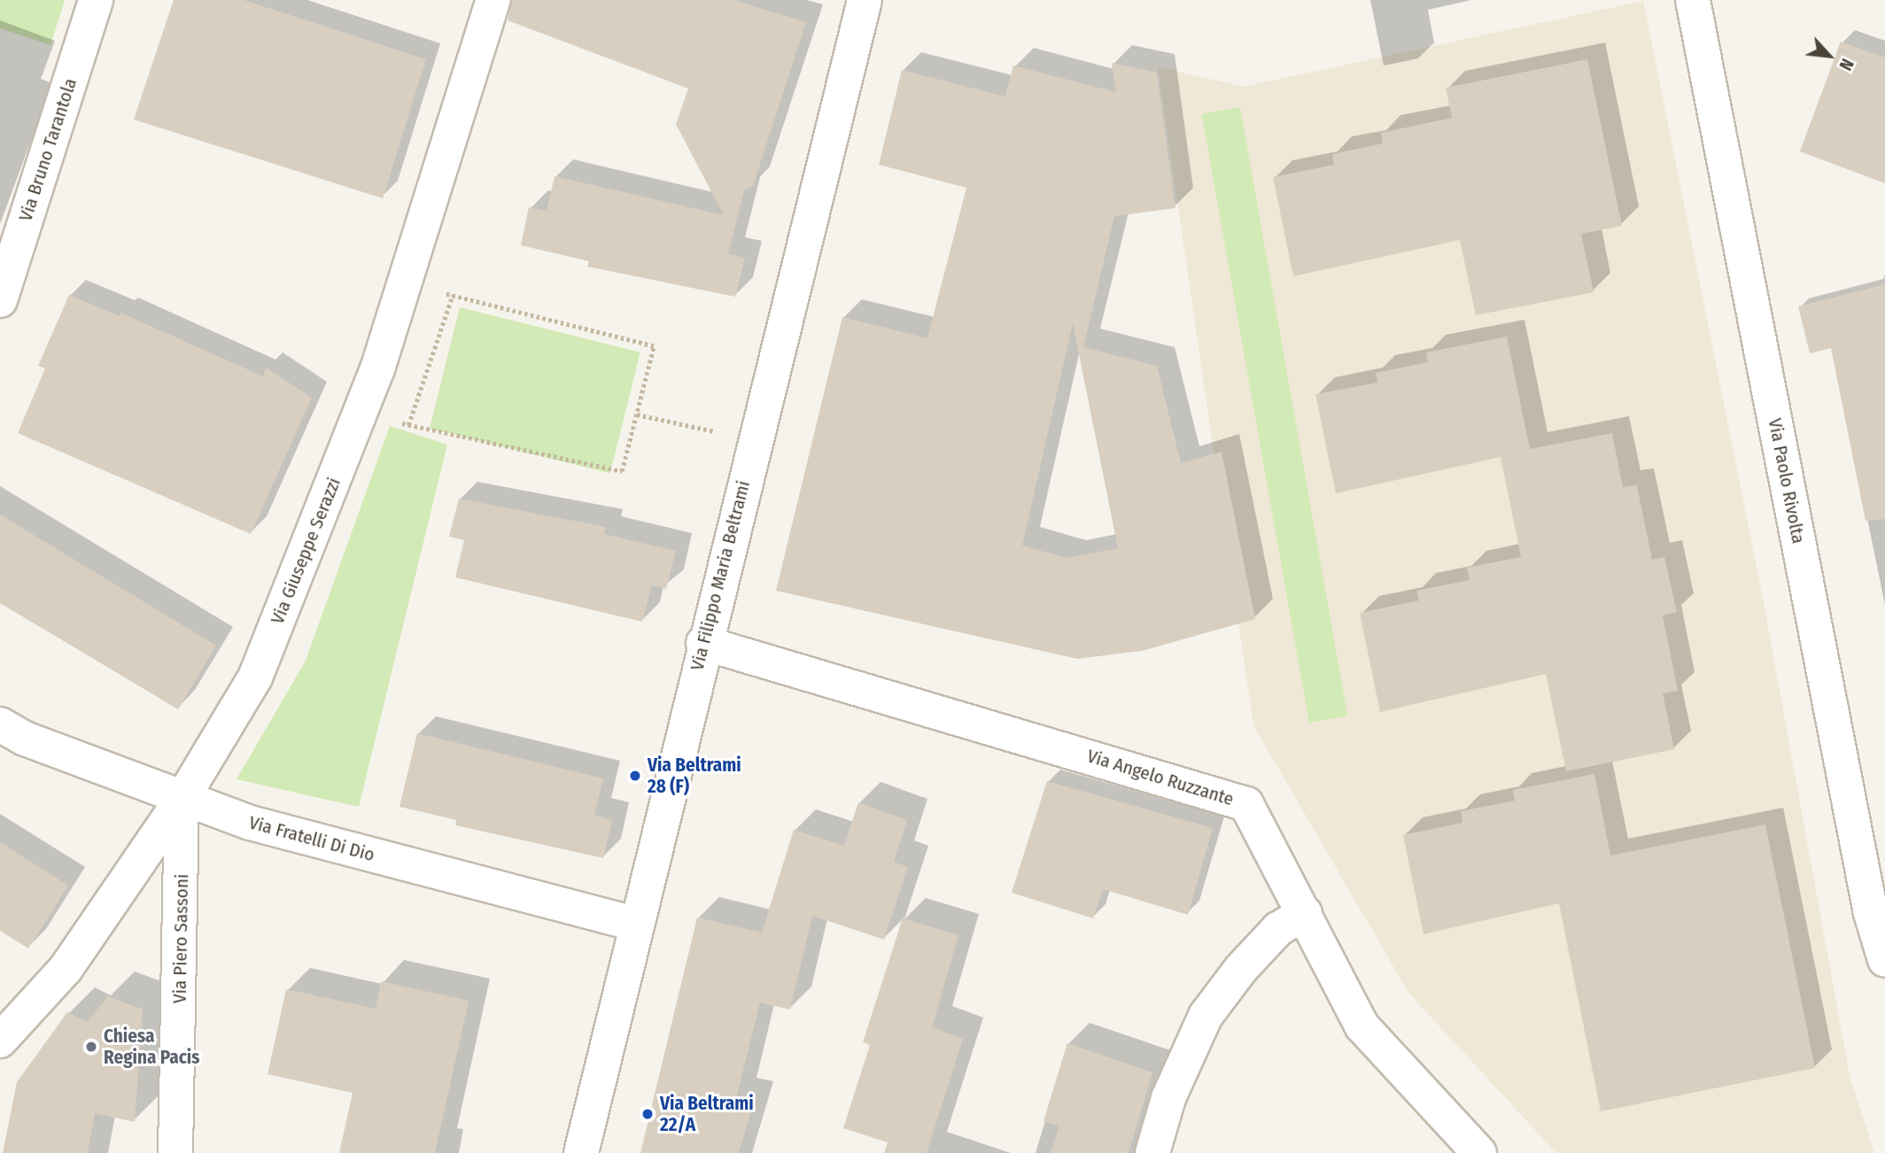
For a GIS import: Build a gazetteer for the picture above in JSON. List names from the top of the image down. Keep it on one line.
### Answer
{"streets":{"street":["Via Bruno Tarantola","Via Paolo Rivolta","Via Giuseppe Serazzi","Via Filippo Maria Beltrami","Via Angelo Ruzzante","Via Fratelli Di Dio","Via Piero Sassoni"]},"crossings":[["Via Giuseppe Serazzi","Via Fratelli Di Dio"],["Via Giuseppe Serazzi","Via Piero Sassoni"],["Via Filippo Maria Beltrami","Via Angelo Ruzzante"],["Via Filippo Maria Beltrami","Via Fratelli Di Dio"],["Via Fratelli Di Dio","Via Piero Sassoni"]],"places":["Via Beltrami 28 (F)","Chiesa Regina Pacis","Via Beltrami 22/A"],"north":"bottom right"}
